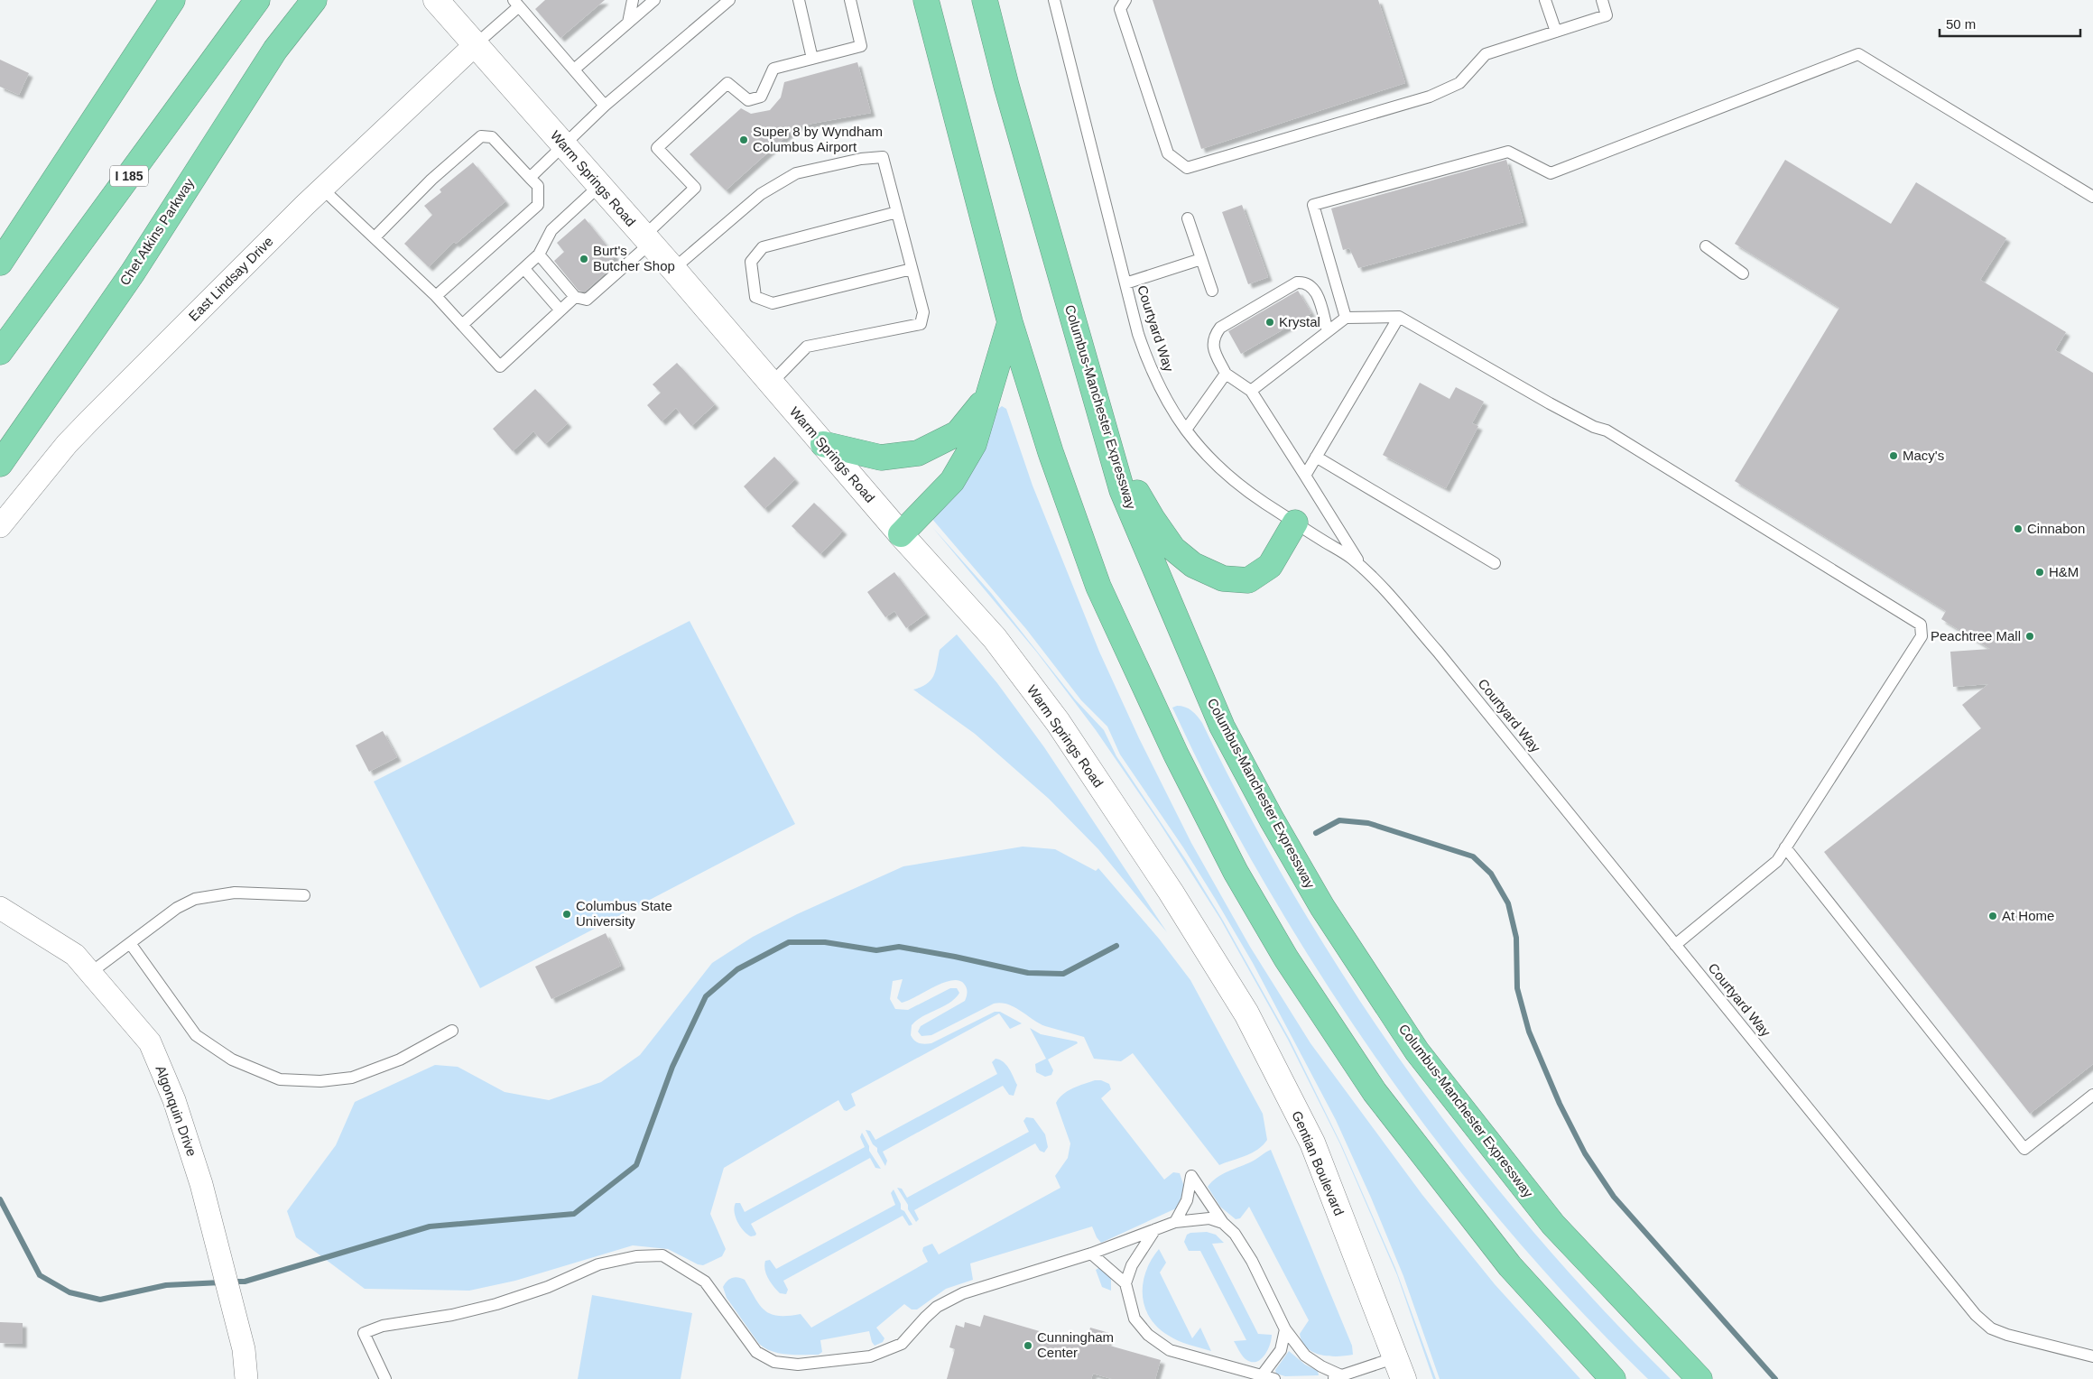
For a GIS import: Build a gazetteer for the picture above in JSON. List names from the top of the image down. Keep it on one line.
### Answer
{"streets":{"highway":["I 185","Chet Atkins Parkway","Columbus-Manchester Expressway"],"main road":["Warm Springs Road","Gentian Boulevard"],"street":["East Lindsay Drive","Algonquin Drive"],"lane":["Courtyard Way"]},"crossings":[["Warm Springs Road","East Lindsay Drive"],["Warm Springs Road","Gentian Boulevard"]],"places":["Super 8 by Wyndham Columbus Airport","Burt's Butcher Shop","Krystal","Macy's","Cinnabon","H&M","Peachtree Mall","Columbus State University","At Home","Cunningham Center"],"scale_bar":"50 m"}
